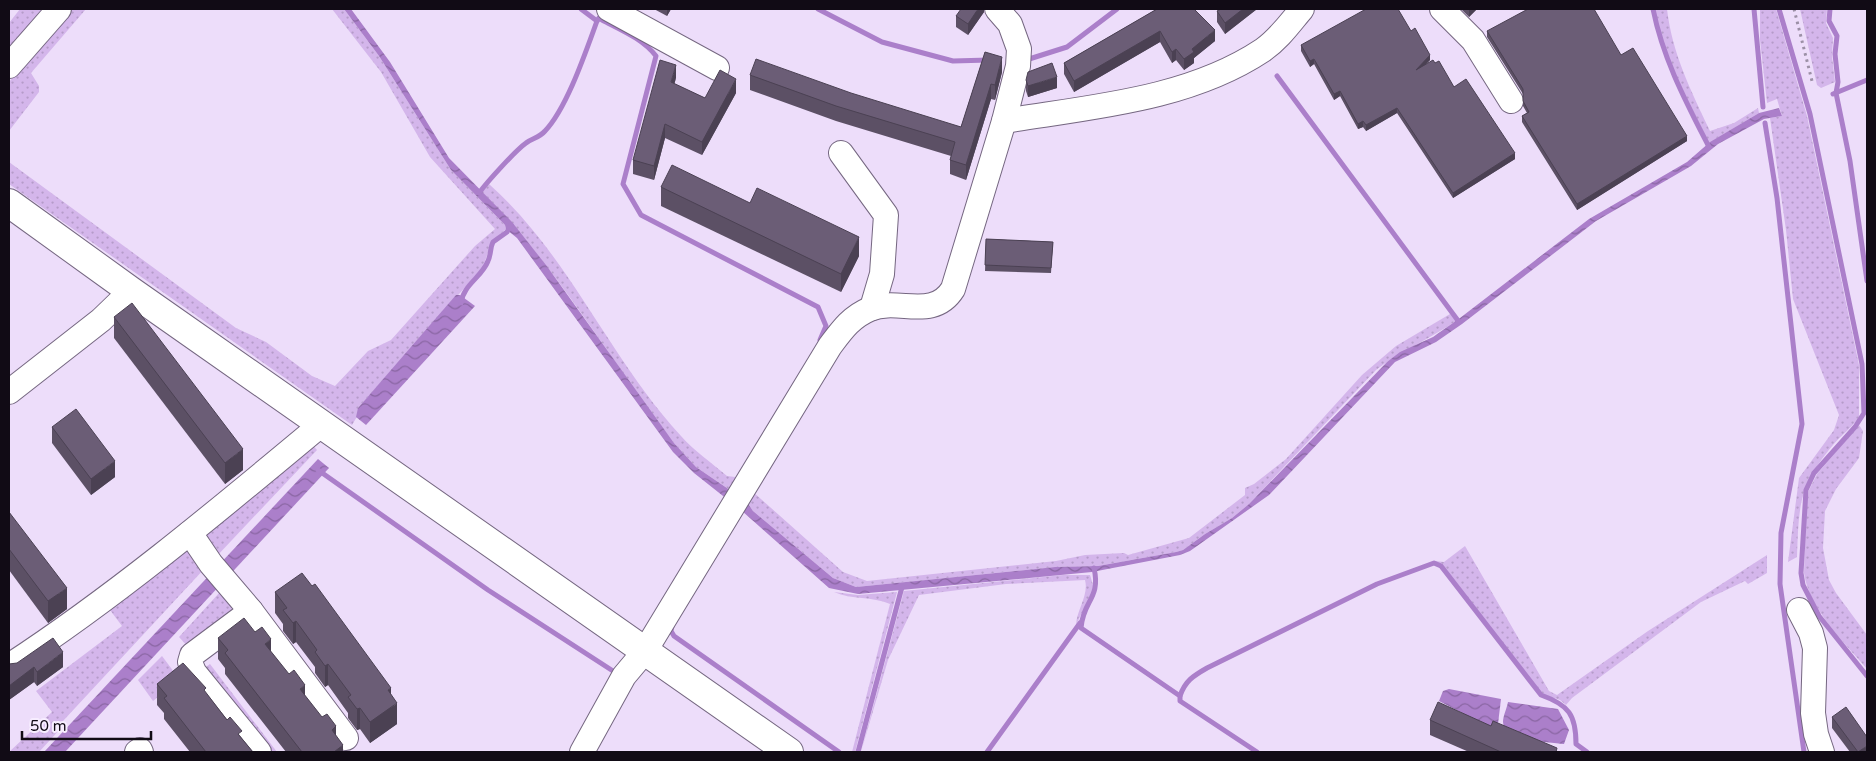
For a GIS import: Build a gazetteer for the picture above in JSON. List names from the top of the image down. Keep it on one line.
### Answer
{"scale_bar":"50 m"}
